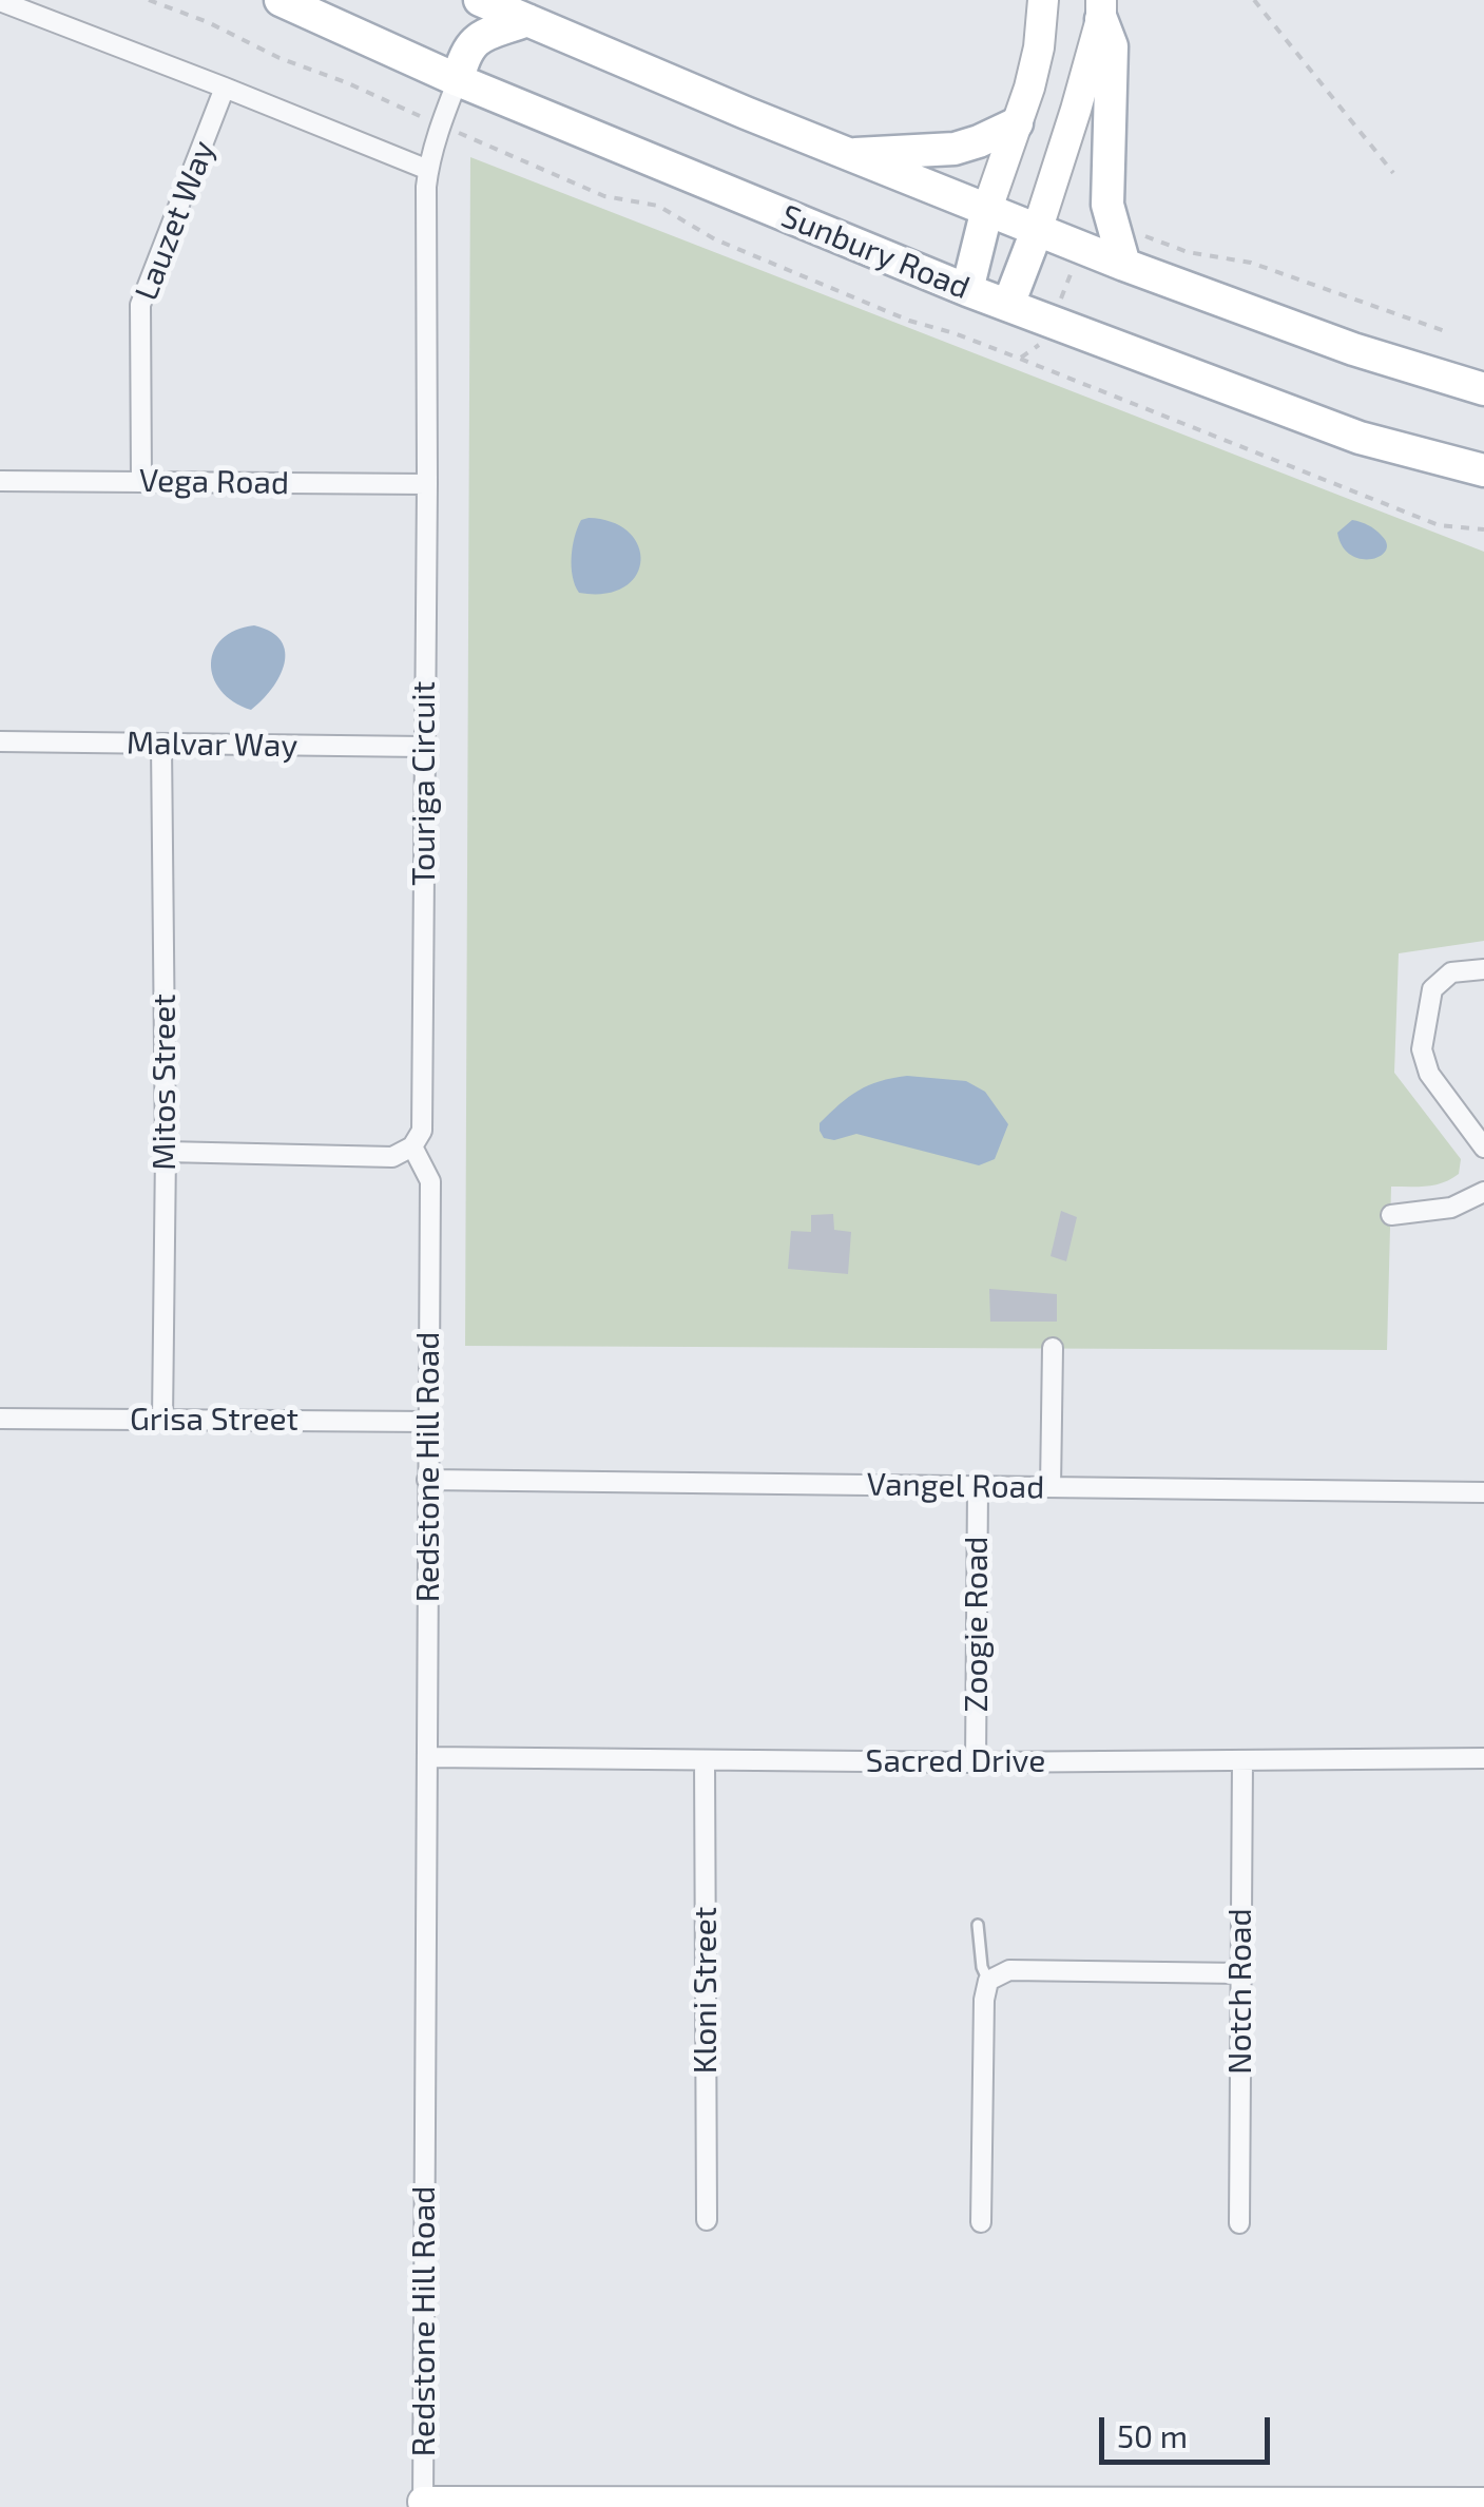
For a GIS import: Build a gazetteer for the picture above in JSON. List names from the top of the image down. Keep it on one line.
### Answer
{"streets":{"main road":["Sunbury Road"],"street":["Lauzet Way","Vega Road","Malvar Way","Touriga Circuit","Mitos Street","Grisa Street","Redstone Hill Road","Vangel Road","Zoogie Road","Sacred Drive","Kloni Street","Notch Road"]},"crossings":[["Lauzet Way","Vega Road"],["Sunbury Road","Touriga Circuit"],["Vega Road","Touriga Circuit"],["Malvar Way","Touriga Circuit"],["Malvar Way","Mitos Street"],["Touriga Circuit","Redstone Hill Road"],["Mitos Street","Grisa Street"],["Grisa Street","Redstone Hill Road"],["Redstone Hill Road","Vangel Road"],["Redstone Hill Road","Sacred Drive"],["Vangel Road","Zoogie Road"],["Zoogie Road","Sacred Drive"],["Sacred Drive","Kloni Street"],["Sacred Drive","Notch Road"]],"scale_bar":"50 m"}
